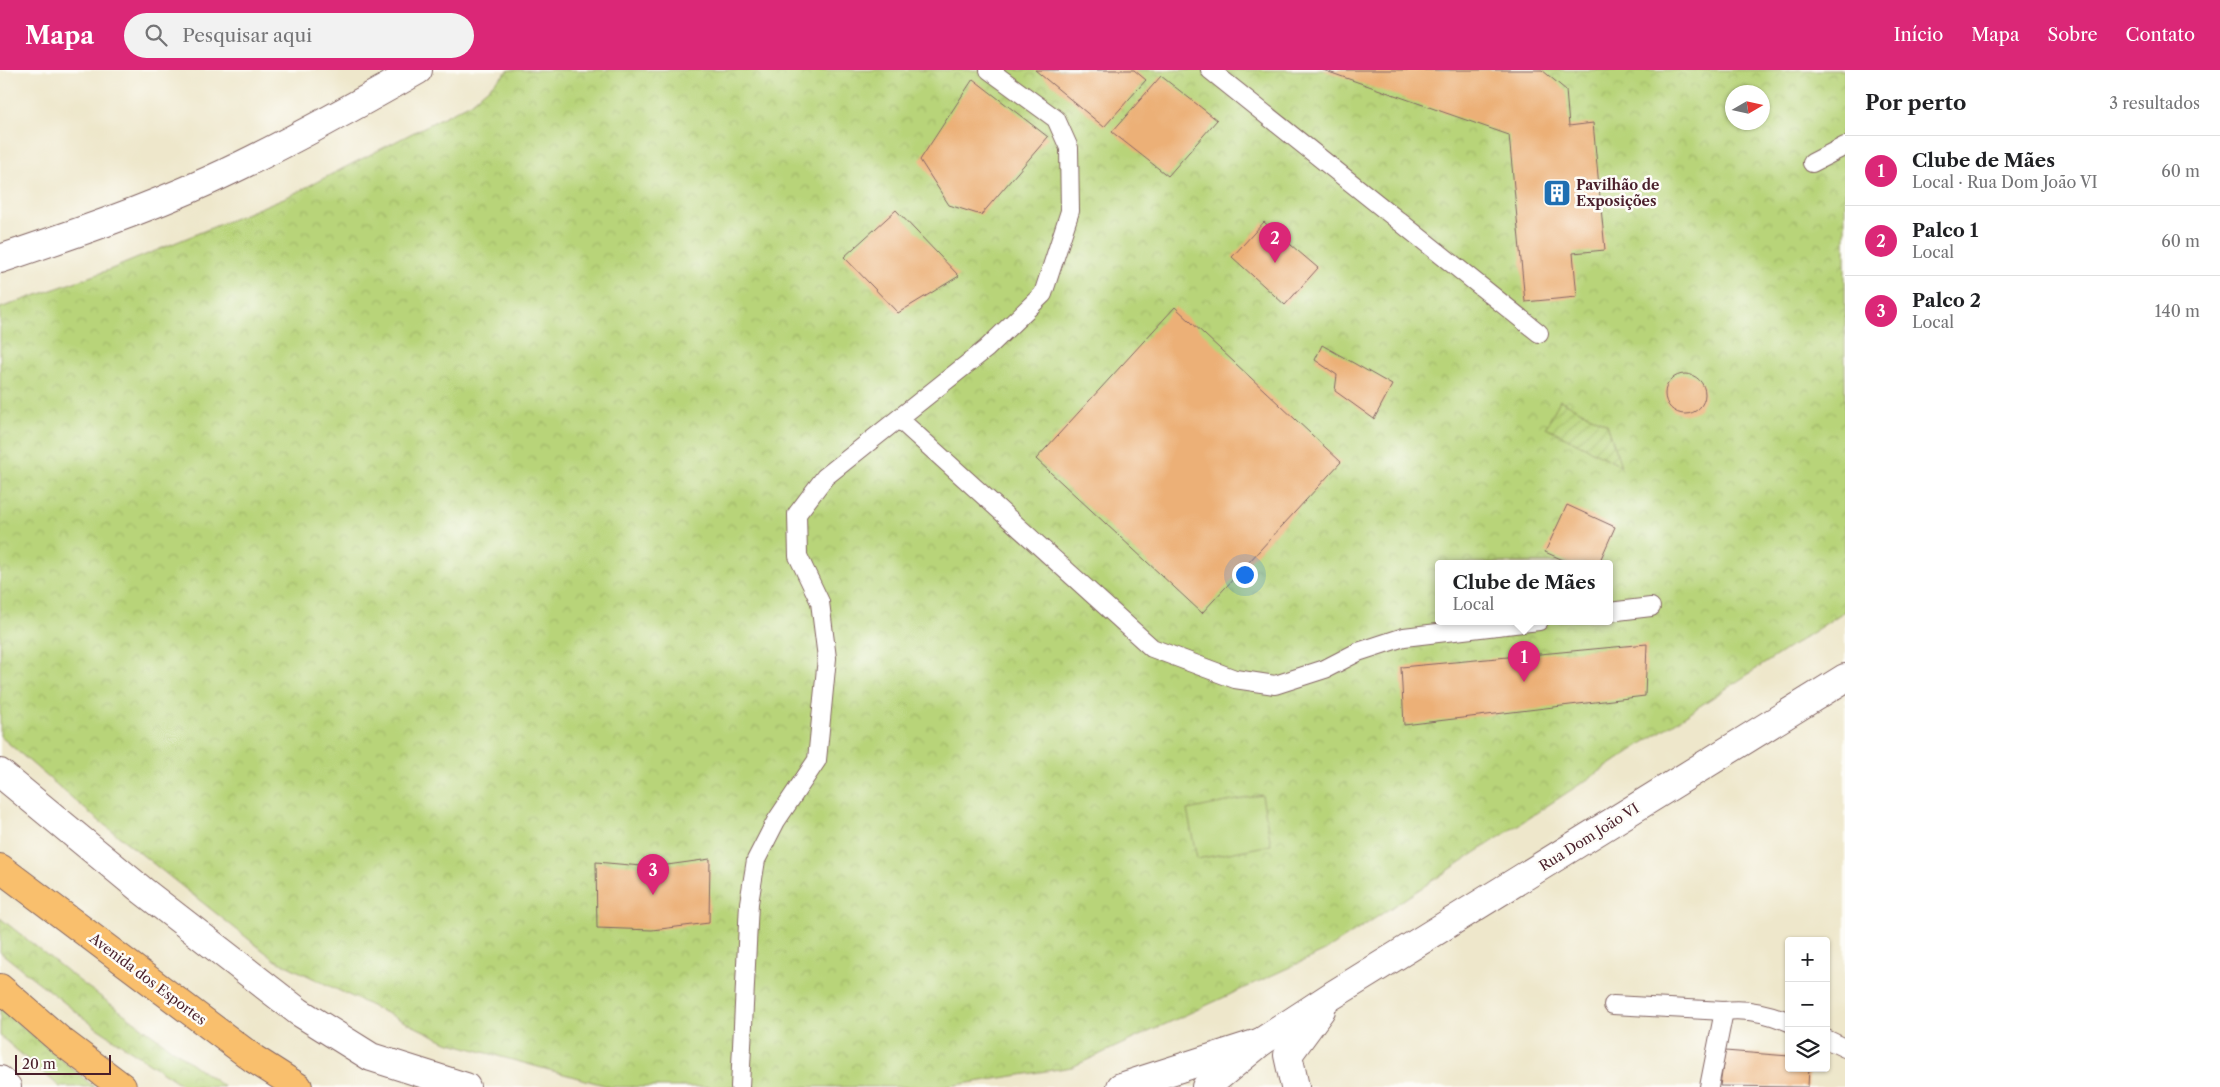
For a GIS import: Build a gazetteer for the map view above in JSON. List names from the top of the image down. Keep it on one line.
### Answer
{"streets":{"main road":["Avenida dos Esportes"],"street":["Rua Dom João VI"]},"places":{"building":["Pavilhão de Exposições"]},"scale_bar":"20 m","north":"right","page":{"header":"Mapa","search":"Pesquisar aqui","nav":["Início","Mapa","Sobre","Contato"],"heading":["Por perto","3 resultados"],"list":[{"mark":"1","name":"Clube de Mães","note":"Local · Rua Dom João VI","value":"60 m"},{"mark":"2","name":"Palco 1","note":"Local","value":"60 m"},{"mark":"3","name":"Palco 2","note":"Local","value":"140 m"}],"pins":["2","1","3"],"popup":["Clube de Mães","Local"],"map_buttons":["+","−"],"scale":"20 m"}}
